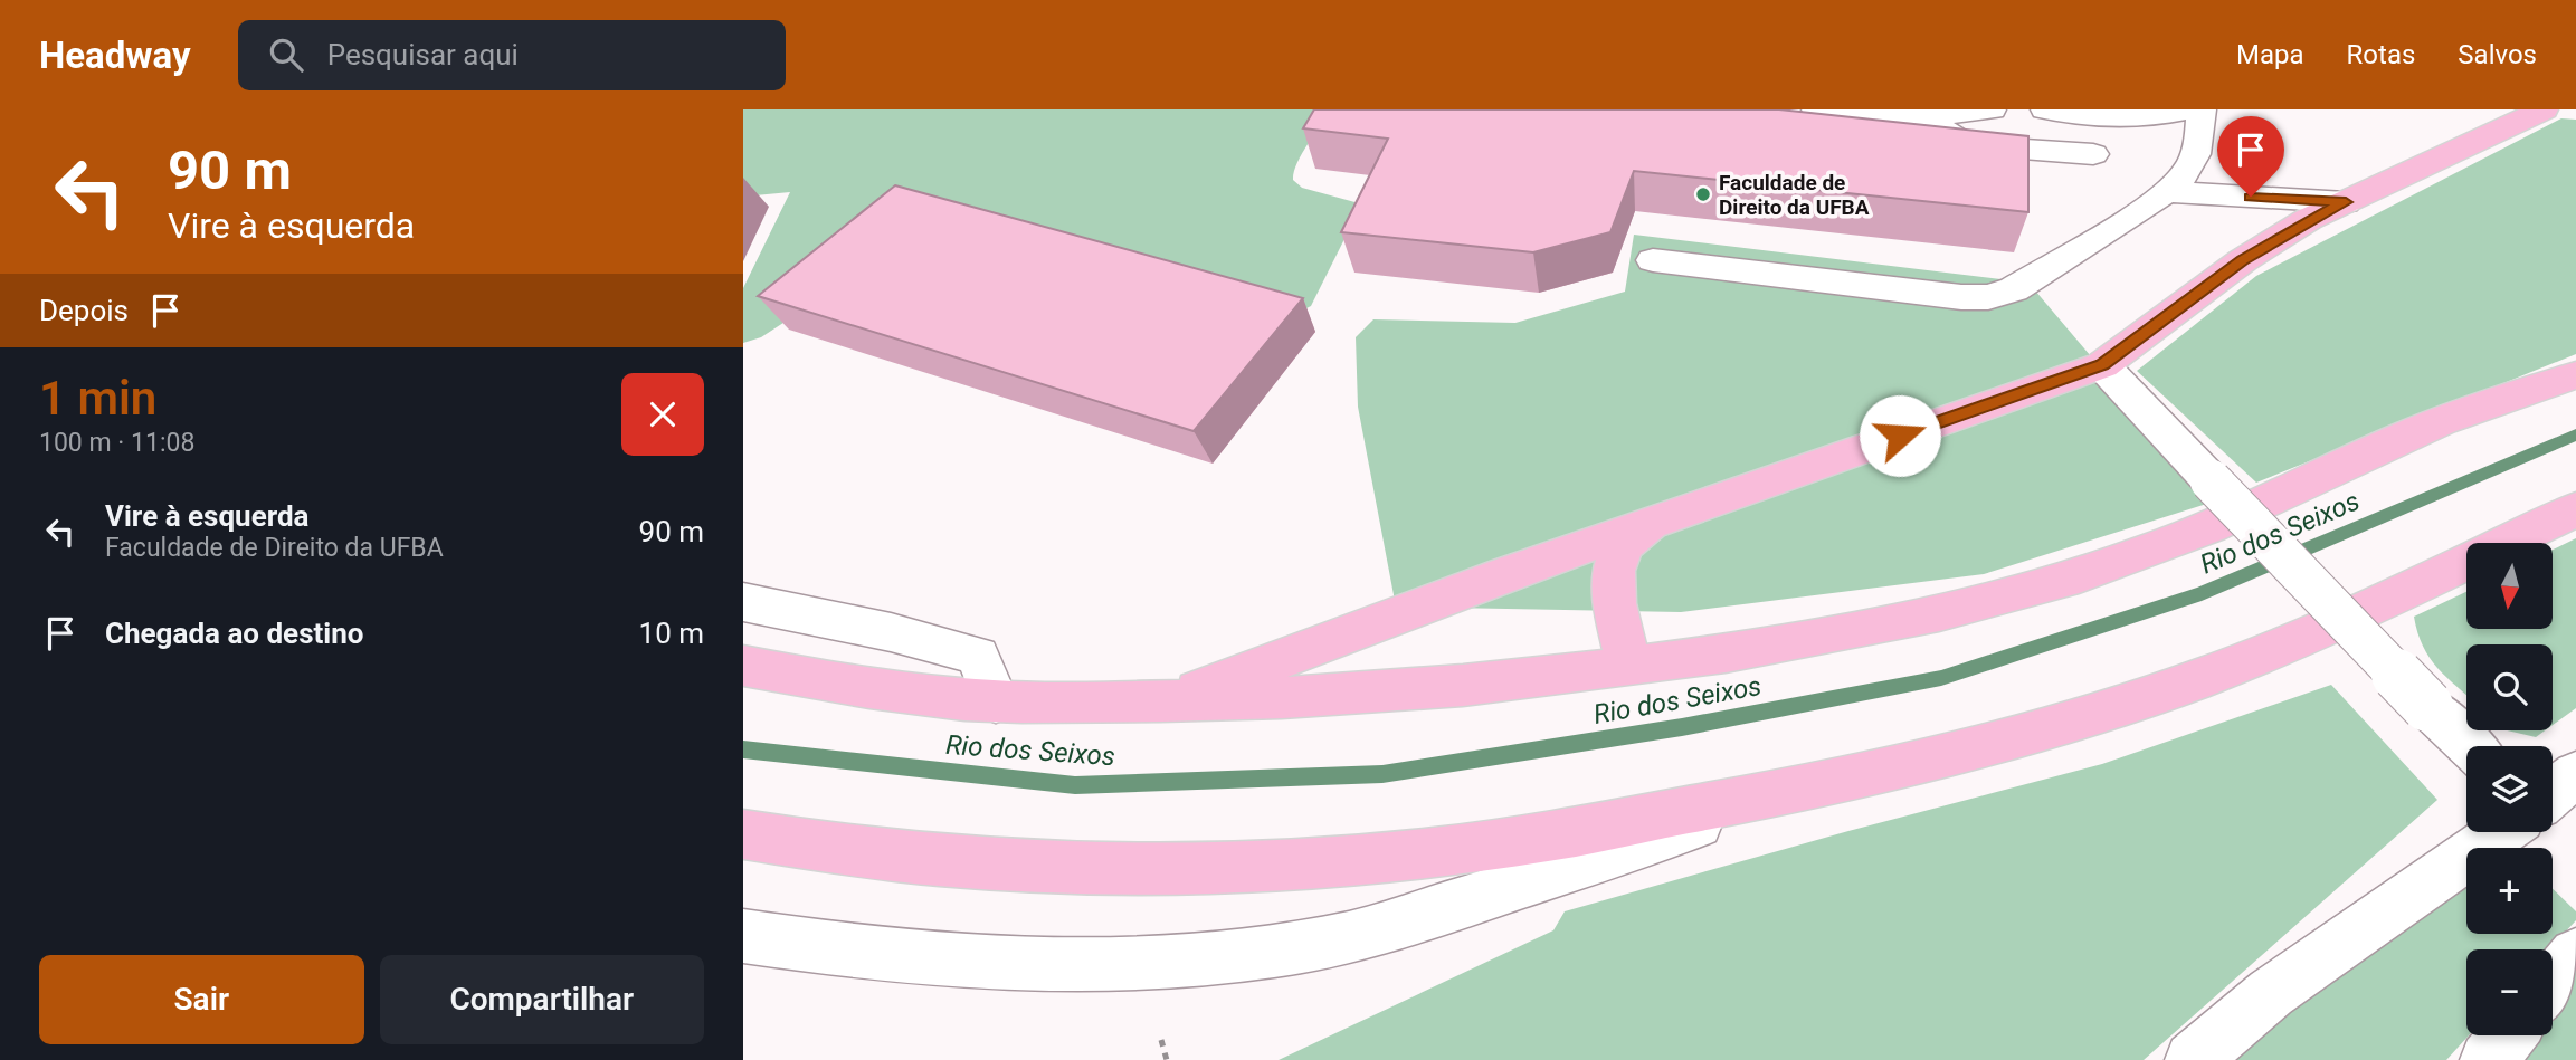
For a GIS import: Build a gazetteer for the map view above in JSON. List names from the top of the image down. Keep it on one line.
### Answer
{"water":["Rio dos Seixos"],"places":["Faculdade de Direito da UFBA"],"north":"bottom","page":{"header":"Headway","search":"Pesquisar aqui","nav":["Mapa","Rotas","Salvos"],"turn":["90 m","Vire à esquerda"],"then":"Depois","heading":["1 min","100 m · 11:08"],"list":[{"name":"Vire à esquerda","note":"Faculdade de Direito da UFBA","value":"90 m"},{"name":"Chegada ao destino","value":"10 m"}],"map_buttons":["+","−"],"buttons":["Sair","Compartilhar"]}}
